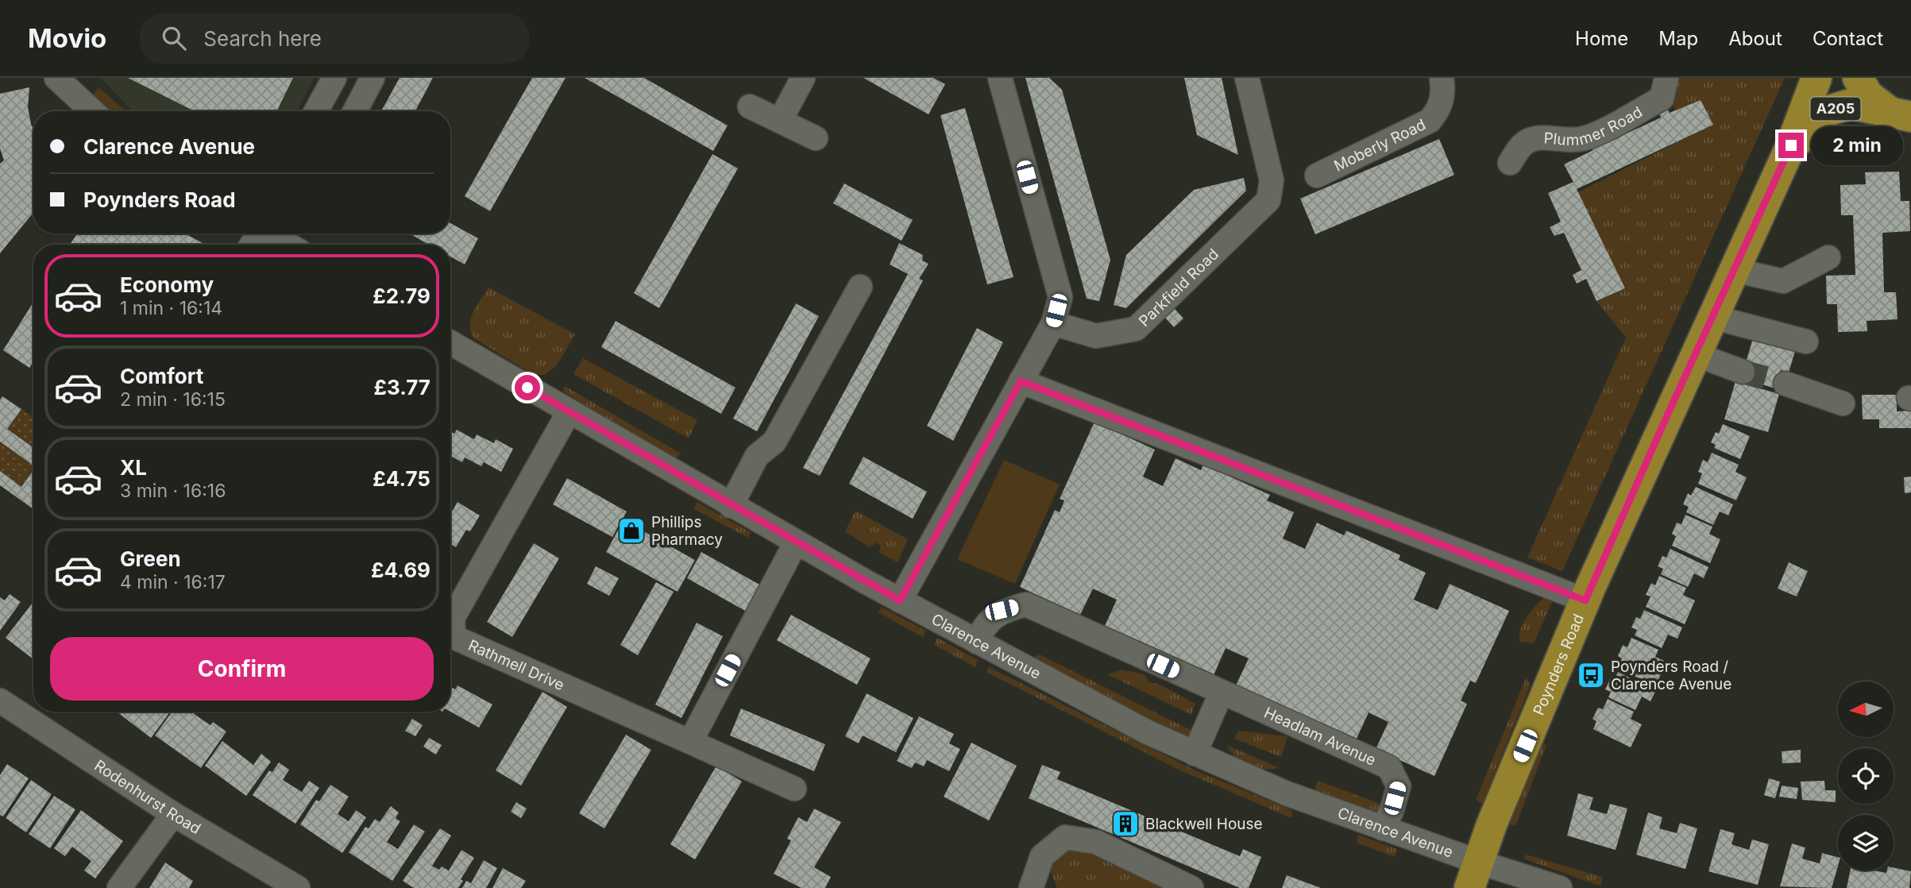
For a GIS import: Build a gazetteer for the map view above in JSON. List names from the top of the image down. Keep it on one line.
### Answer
{"streets":{"highway":["A205","Poynders Road"],"street":["Plummer Road","Moberly Road","Parkfield Road","Clarence Avenue","Rathmell Drive","Headlam Avenue","Rodenhurst Road"]},"crossings":[["A205","Poynders Road"],["Clarence Avenue","Rathmell Drive"],["Clarence Avenue","Poynders Road"],["Clarence Avenue","Headlam Avenue"]],"places":{"shop":["Phillips Pharmacy"],"bus stop":["Poynders Road / Clarence Avenue"],"building":["Blackwell House"]},"north":"left","page":{"header":"Movio","search":"Search here","nav":["Home","Map","About","Contact"],"banner":["Clarence Avenue","Poynders Road"],"bubble":"2 min","list":[{"name":"Economy","note":"1 min · 16:14","value":"£2.79"},{"name":"Comfort","note":"2 min · 16:15","value":"£3.77"},{"name":"XL","note":"3 min · 16:16","value":"£4.75"},{"name":"Green","note":"4 min · 16:17","value":"£4.69"}],"buttons":"Confirm"}}
